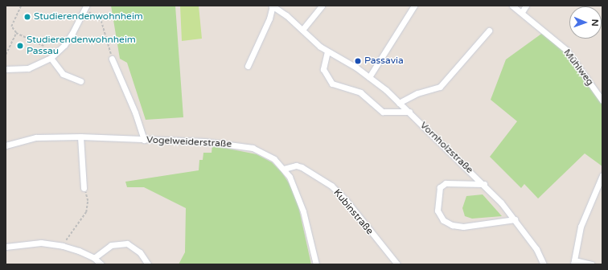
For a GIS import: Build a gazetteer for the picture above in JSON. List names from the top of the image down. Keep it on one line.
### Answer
{"streets":{"street":["Mühlweg","Vogelweiderstraße","Vornholzstraße","Kubinstraße"]},"crossings":[["Vogelweiderstraße","Kubinstraße"]],"places":["Studierendenwohnheim","Studierendenwohnheim Passau","Passavia"],"north":"right"}
